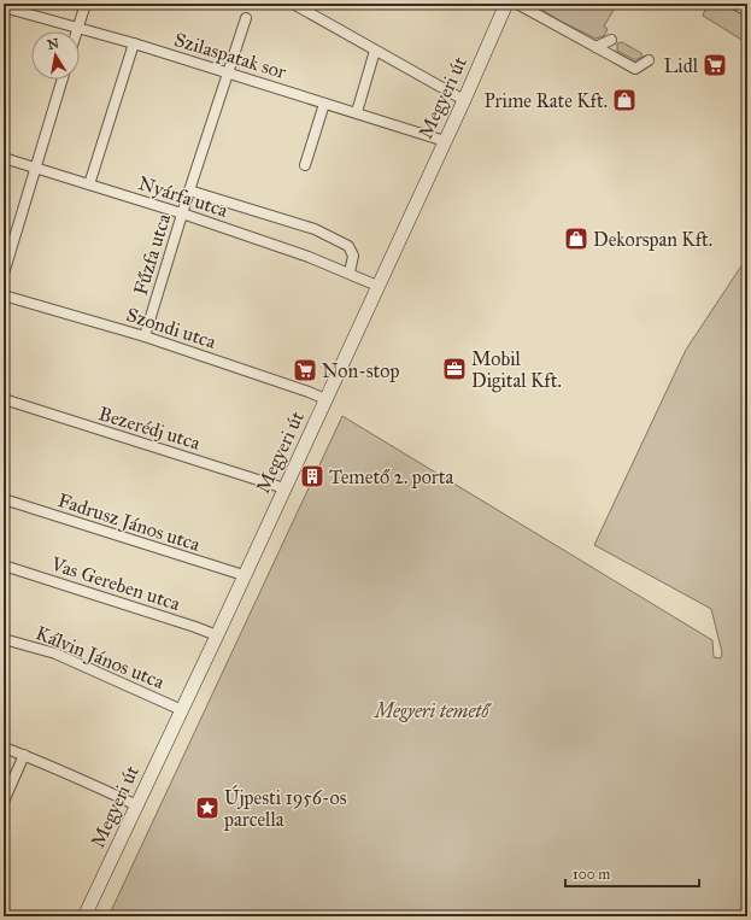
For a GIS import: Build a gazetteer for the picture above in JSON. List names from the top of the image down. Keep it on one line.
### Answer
{"streets":{"main road":["Megyeri út"],"street":["Szilaspatak sor","Nyárfa utca","Fűzfa utca","Szondi utca","Bezerédj utca","Fadrusz János utca","Vas Gereben utca","Kálvin János utca"]},"crossings":[["Szilaspatak sor","Megyeri út"],["Szilaspatak sor","Fűzfa utca"],["Megyeri út","Nyárfa utca"],["Megyeri út","Szondi utca"],["Megyeri út","Bezerédj utca"],["Megyeri út","Fadrusz János utca"],["Megyeri út","Vas Gereben utca"],["Megyeri út","Kálvin János utca"],["Nyárfa utca","Fűzfa utca"],["Fűzfa utca","Szondi utca"]],"parks":["Megyeri temető"],"places":{"supermarket":["Lidl","Non-stop"],"shop":["Prime Rate Kft.","Dekorspan Kft."],"office":["Mobil Digital Kft."],"building":["Temető 2. porta"],"place":["Újpesti 1956-os parcella"]},"scale_bar":"100 m","north":"top"}
